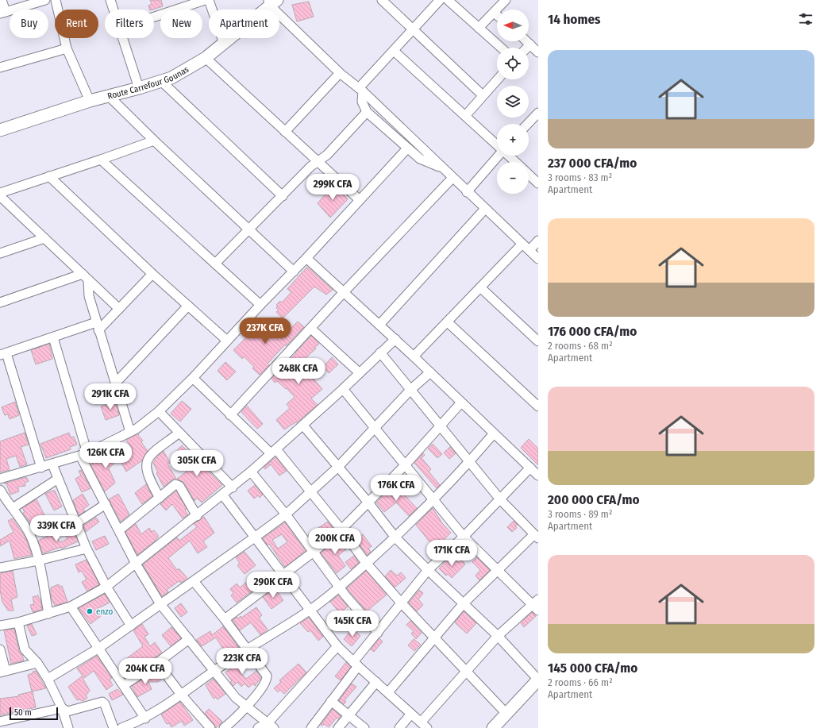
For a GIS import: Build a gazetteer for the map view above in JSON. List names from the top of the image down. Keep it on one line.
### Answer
{"streets":{"main road":["Route Carrefour Gounas"]},"places":["enzo"],"scale_bar":"50 m","north":"left","page":{"heading":"14 homes","map_buttons":["+","−"],"chip":["Buy","Rent","Filters","New","Apartment"],"list":[{"name":"237 000 CFA/mo","note":"3 rooms · 83 m² · Apartment"},{"name":"176 000 CFA/mo","note":"2 rooms · 68 m² · Apartment"},{"name":"200 000 CFA/mo","note":"3 rooms · 89 m² · Apartment"},{"name":"145 000 CFA/mo","note":"2 rooms · 66 m² · Apartment"}],"price":["299K CFA","237K CFA","248K CFA","291K CFA","126K CFA","305K CFA","176K CFA","339K CFA","200K CFA","171K CFA","290K CFA","145K CFA","223K CFA","204K CFA"],"scale":"50 m"}}
